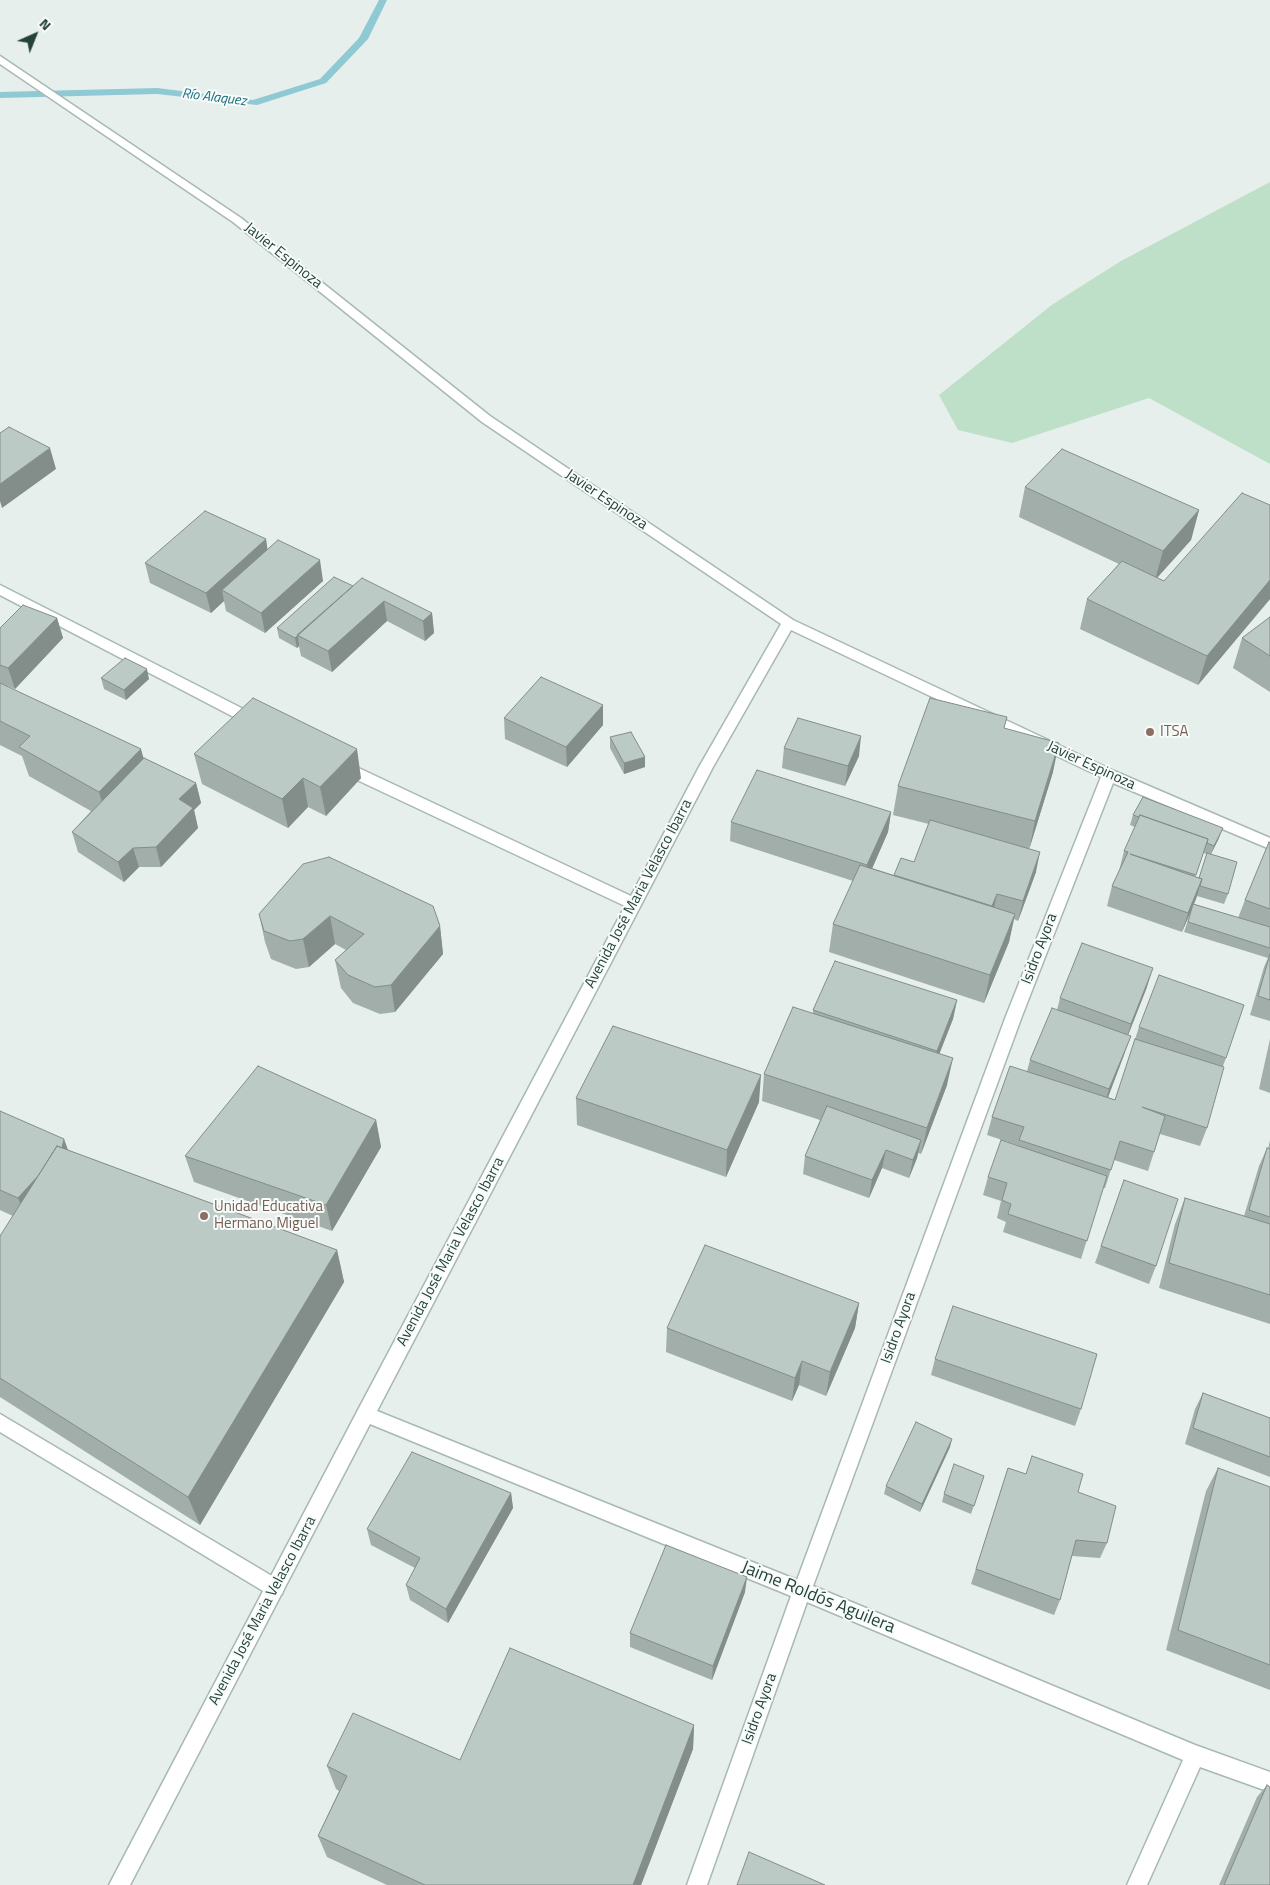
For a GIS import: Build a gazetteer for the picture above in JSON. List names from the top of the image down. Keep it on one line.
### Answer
{"streets":{"street":["Javier Espinoza","Avenida José Maria Velasco Ibarra","Isidro Ayora","Jaime Roldós Aguilera"]},"crossings":[["Javier Espinoza","Avenida José Maria Velasco Ibarra"],["Javier Espinoza","Isidro Ayora"],["Avenida José Maria Velasco Ibarra","Jaime Roldós Aguilera"],["Isidro Ayora","Jaime Roldós Aguilera"]],"water":["Río Alaquez"],"places":["ITSA","Unidad Educativa Hermano Miguel"],"north":"top right"}
